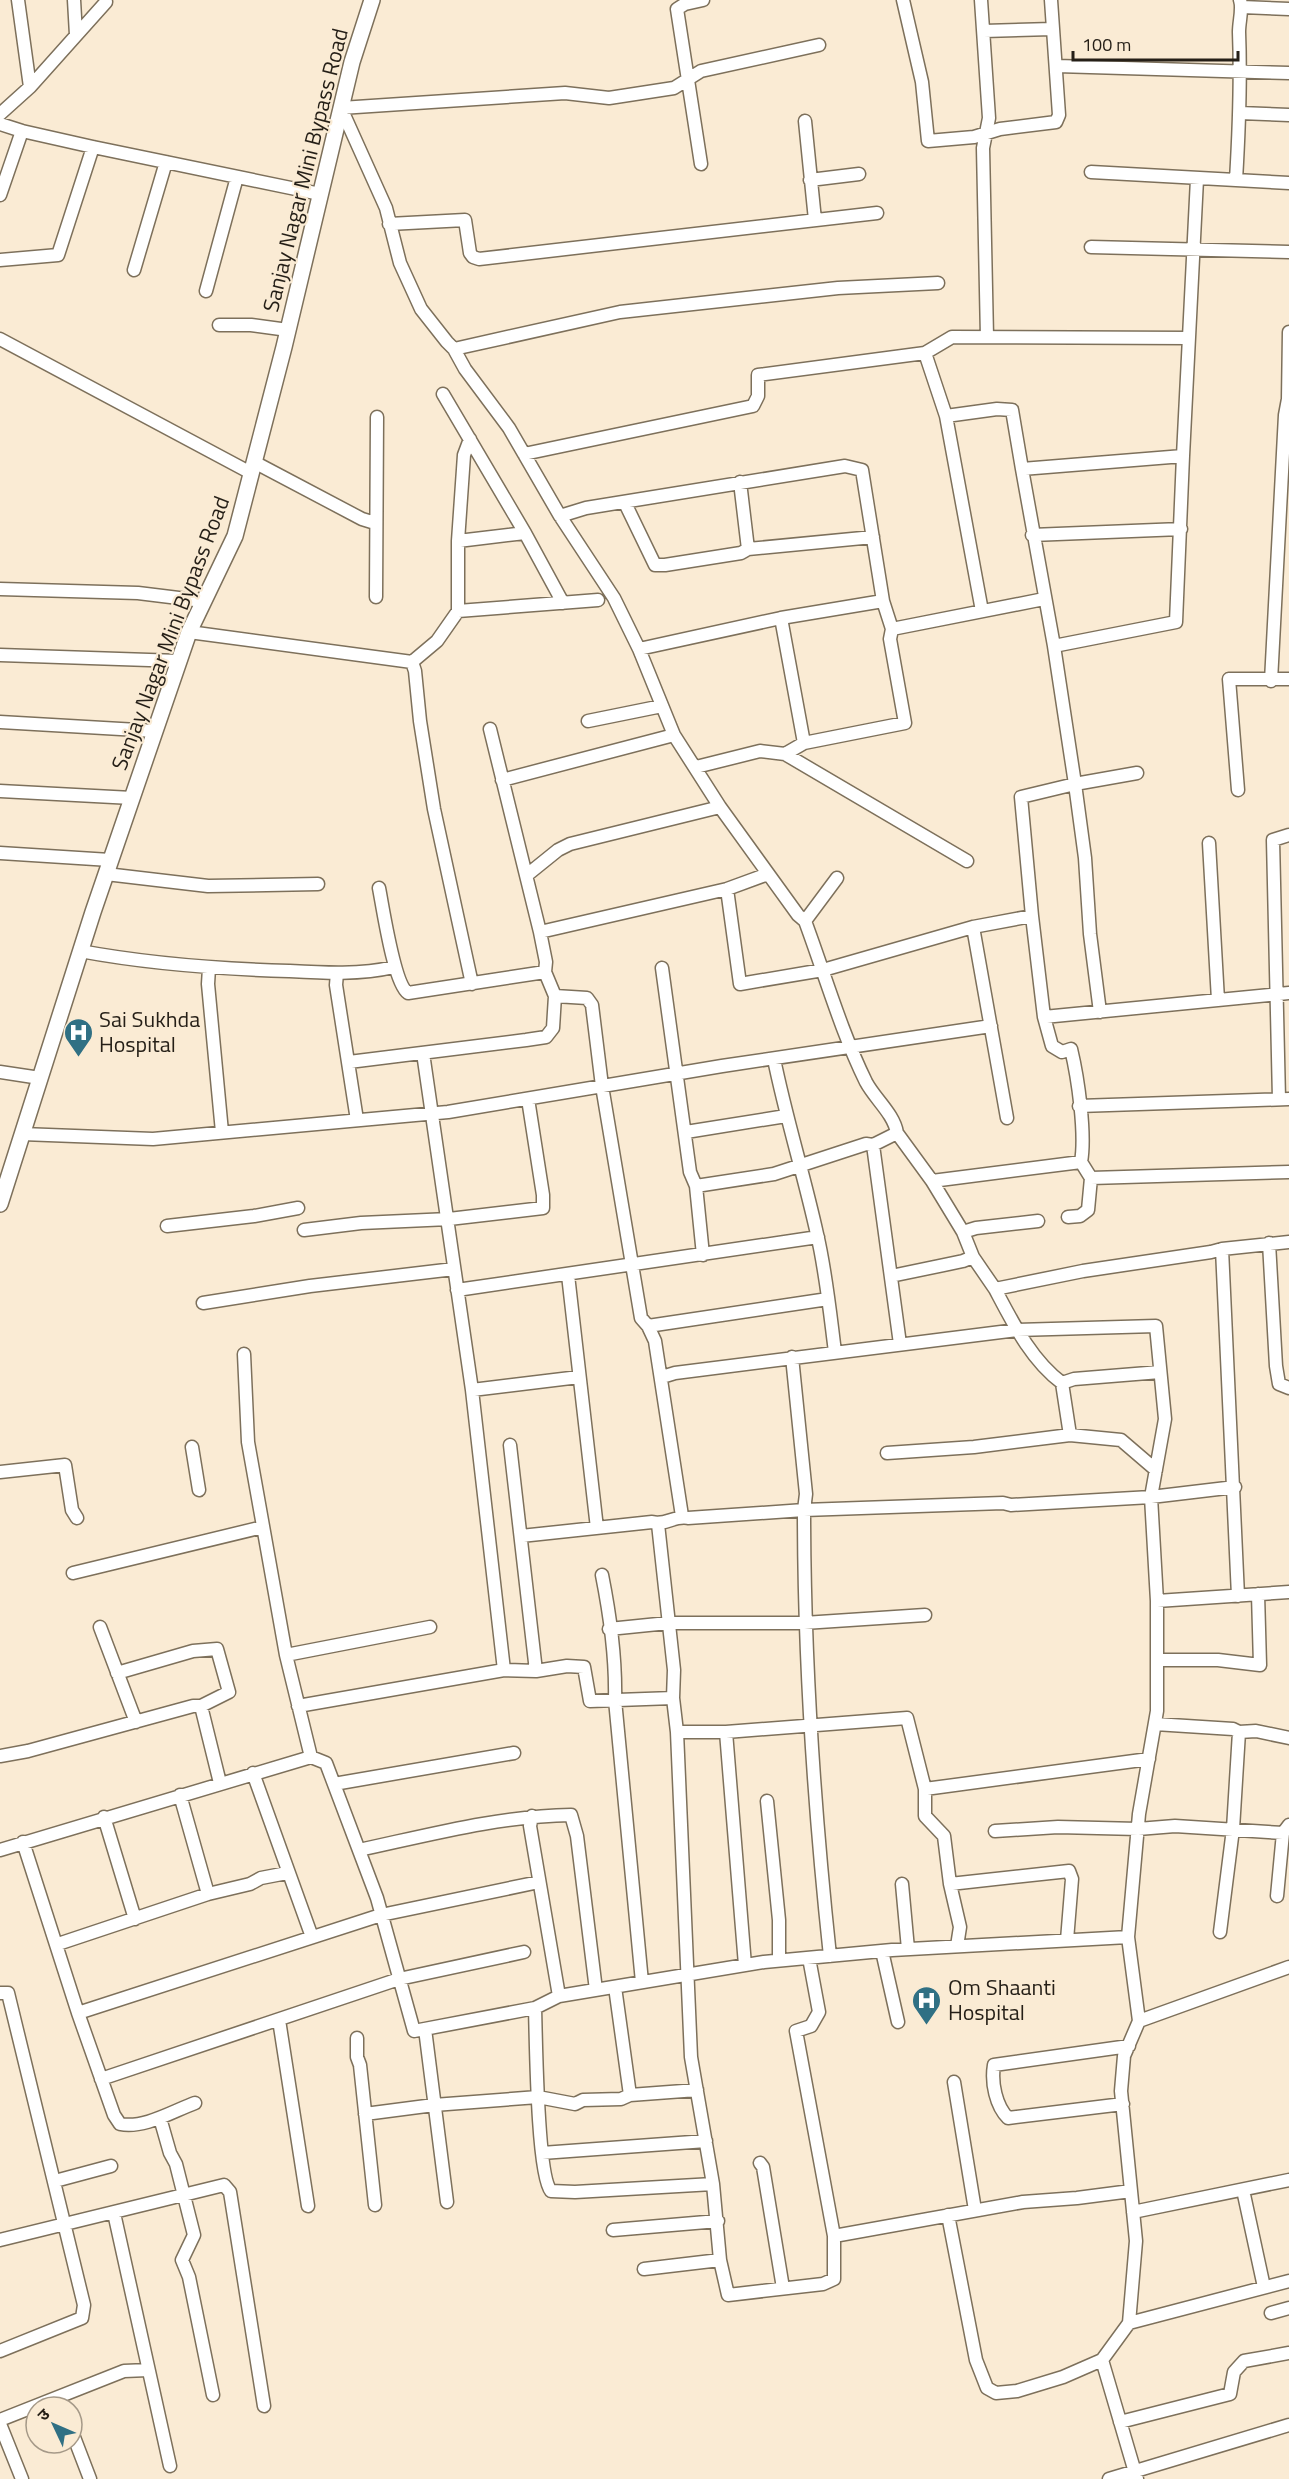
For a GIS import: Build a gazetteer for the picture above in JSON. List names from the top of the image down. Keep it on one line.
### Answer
{"streets":{"street":["Sanjay Nagar Mini Bypass Road"]},"places":{"hospital":["Sai Sukhda Hospital","Om Shaanti Hospital"]},"scale_bar":"100 m","north":"top left"}
